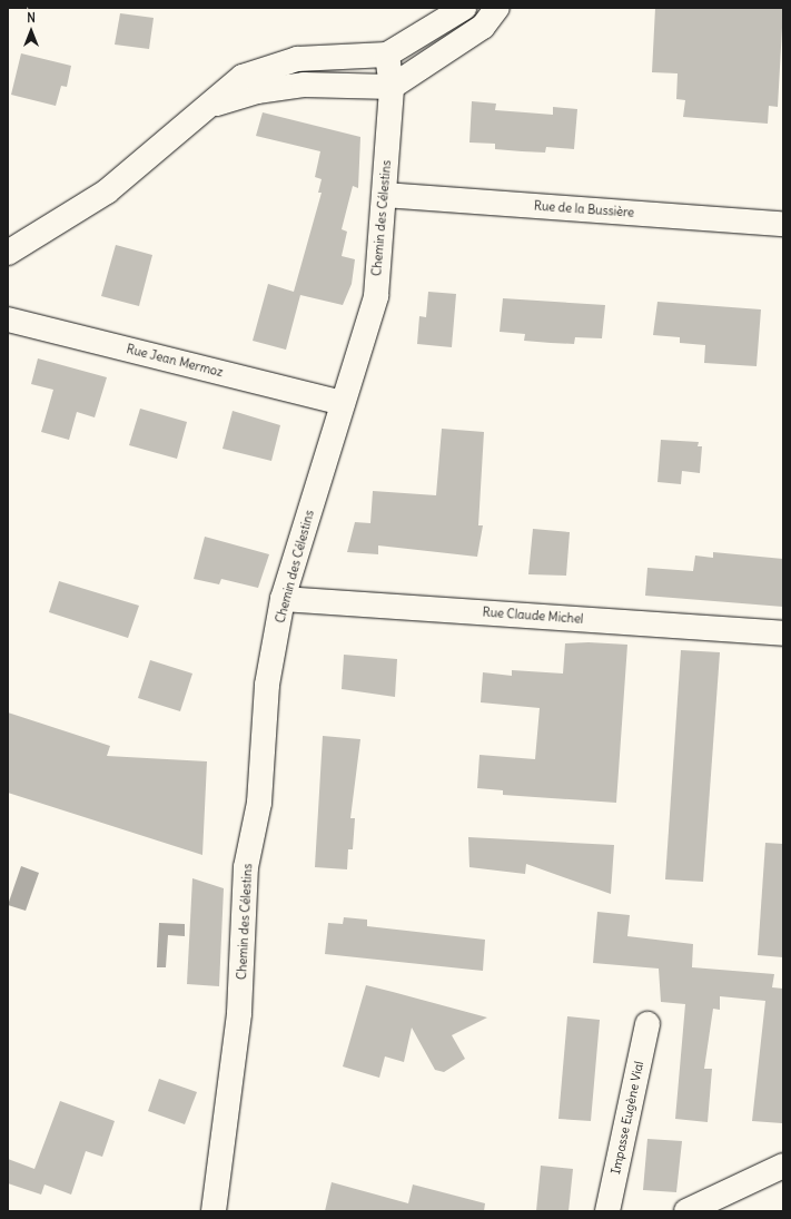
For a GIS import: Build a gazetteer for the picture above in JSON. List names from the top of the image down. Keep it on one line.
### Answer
{"streets":{"street":["Rue de la Bussière","Chemin des Célestins","Rue Jean Mermoz","Rue Claude Michel","Impasse Eugène Vial"]},"crossings":[["Rue de la Bussière","Chemin des Célestins"],["Chemin des Célestins","Rue Jean Mermoz"],["Chemin des Célestins","Rue Claude Michel"]],"north":"top"}
